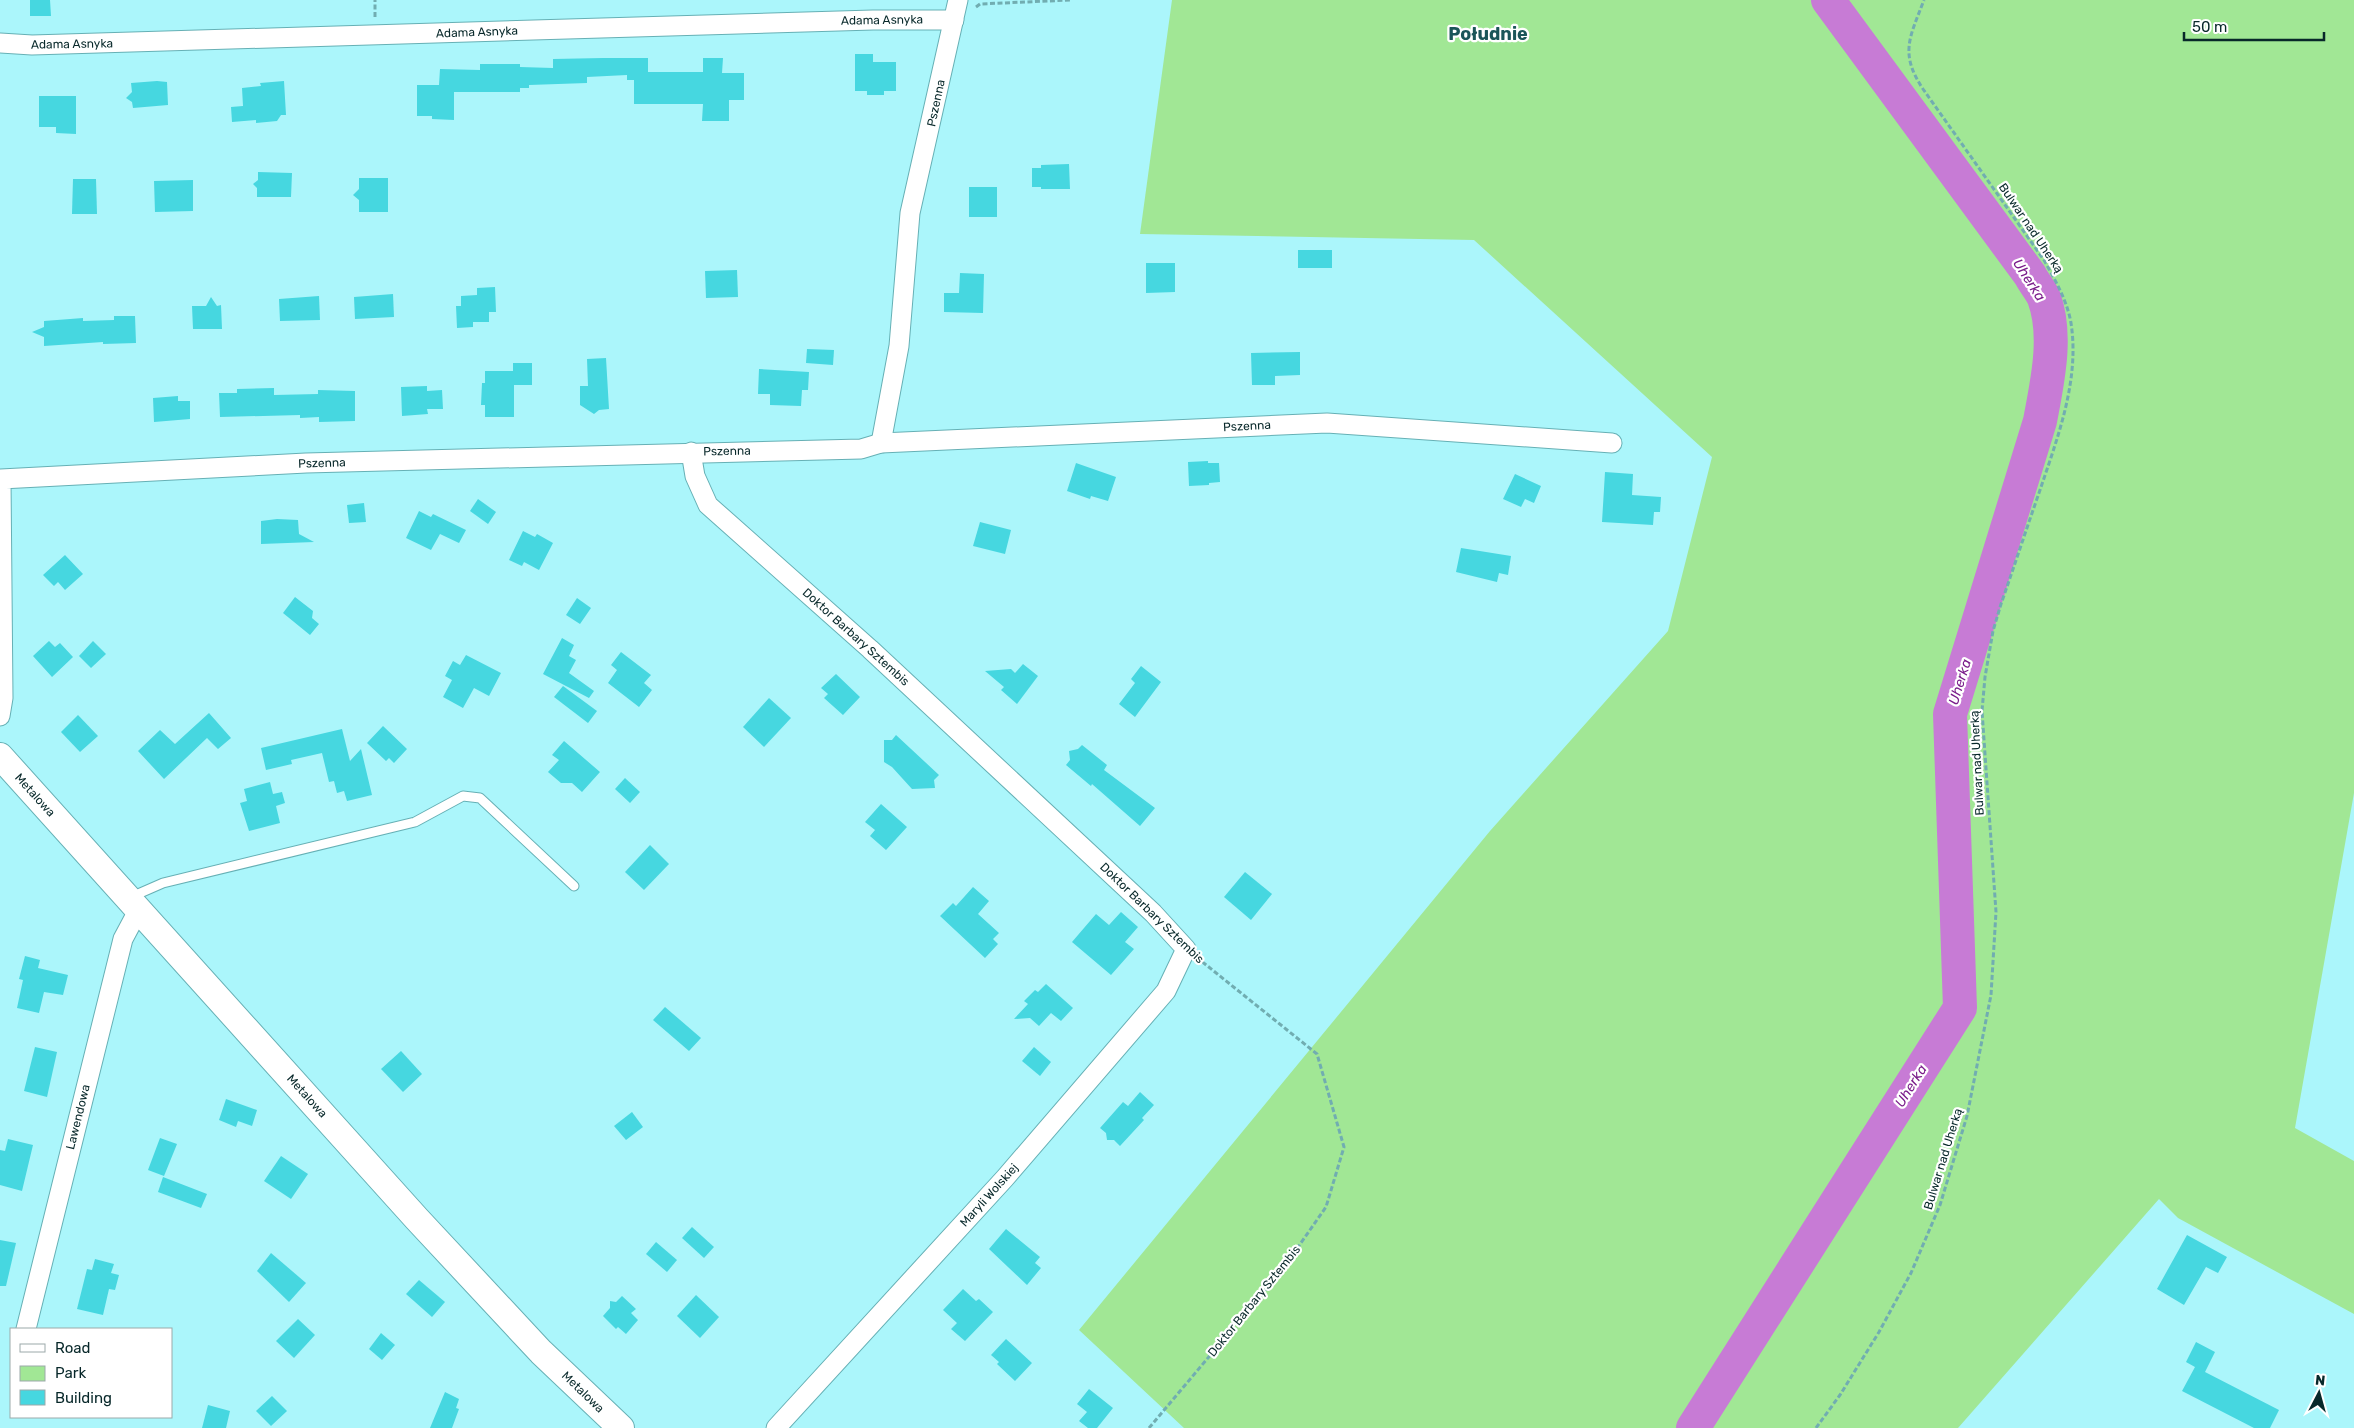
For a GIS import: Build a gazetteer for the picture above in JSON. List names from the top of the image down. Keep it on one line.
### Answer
{"streets":{"street":["Adama Asnyka","Pszenna","Doktor Barbary Sztembis","Metalowa","Lawendowa","Maryli Wolskiej"],"path":["Bulwar nad Uherką"]},"crossings":[["Adama Asnyka","Pszenna"],["Pszenna","Doktor Barbary Sztembis"],["Doktor Barbary Sztembis","Maryli Wolskiej"],["Metalowa","Lawendowa"]],"districts":["Południe"],"water":["Uherka"],"legend":["Road","Park","Building"],"scale_bar":"50 m","north":"top"}
